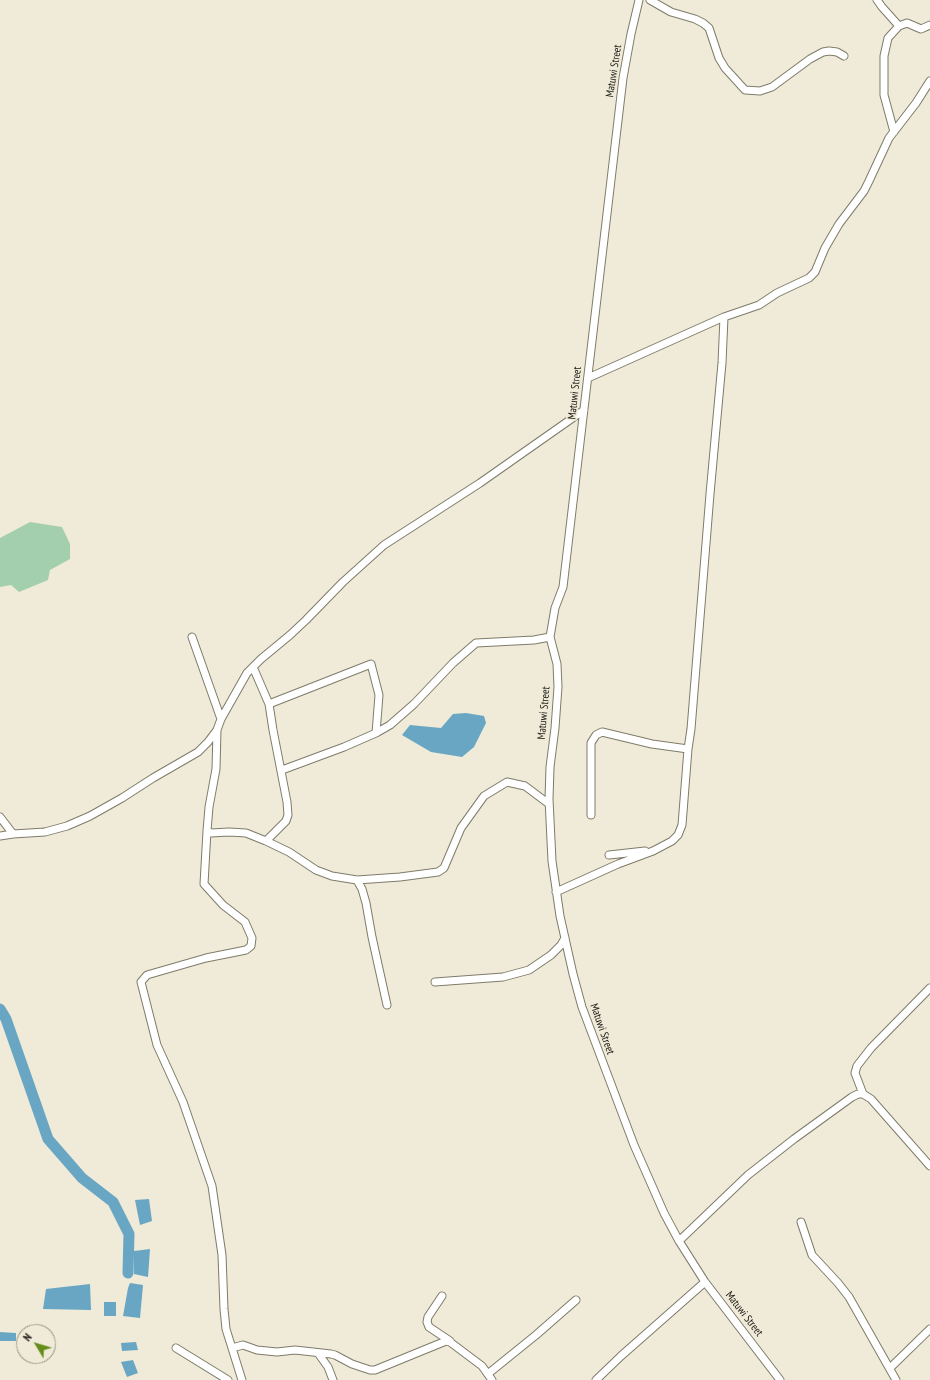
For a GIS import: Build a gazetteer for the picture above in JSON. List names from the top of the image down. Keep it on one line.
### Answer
{"streets":{"street":["Matuwi Street"]},"north":"top left"}
